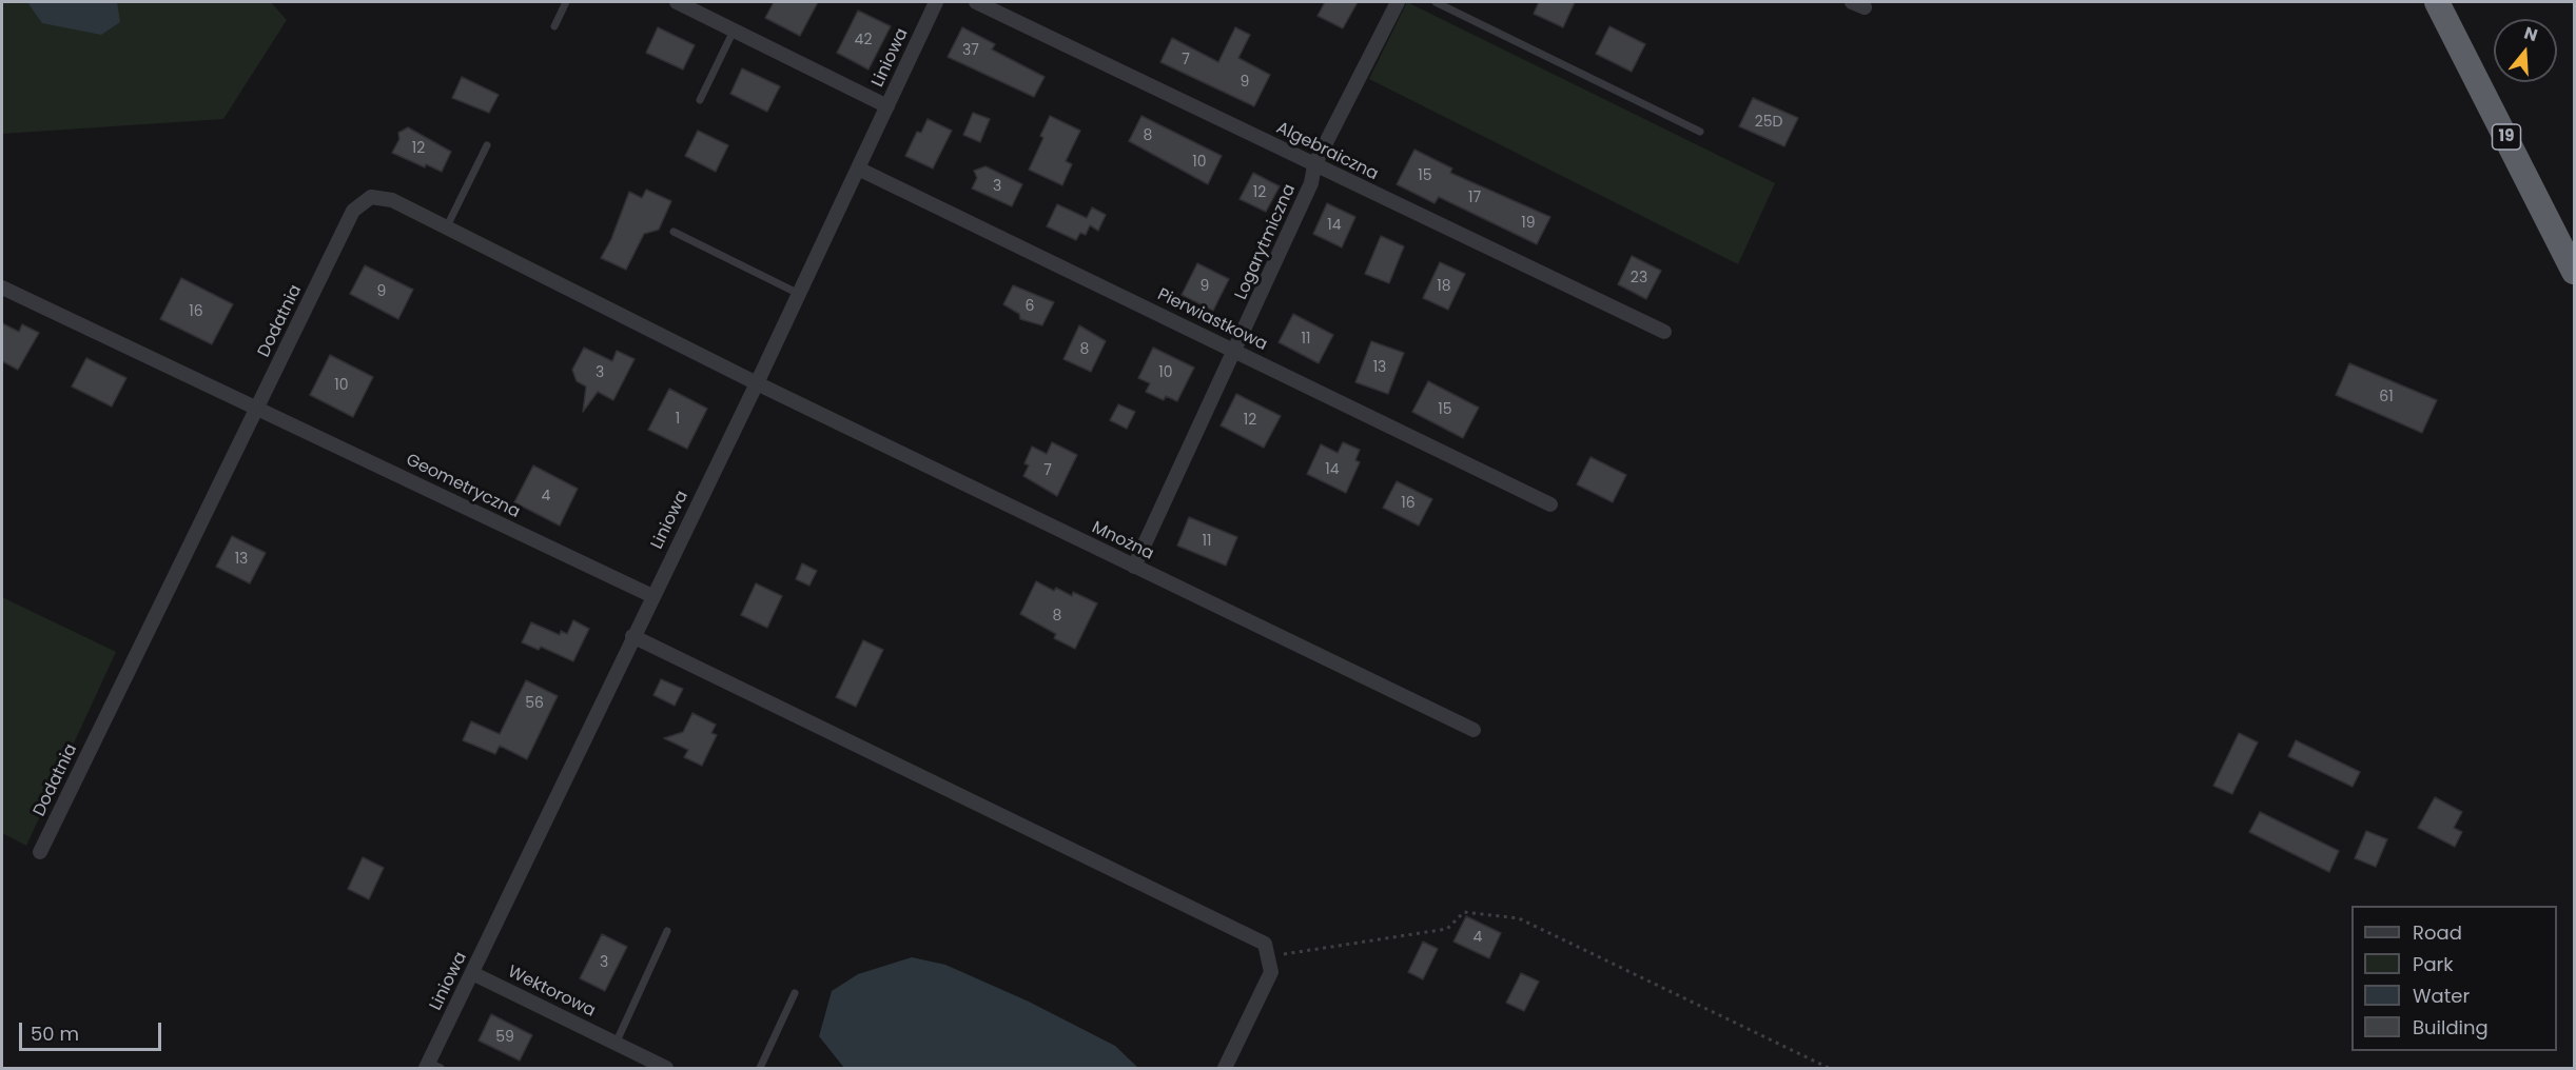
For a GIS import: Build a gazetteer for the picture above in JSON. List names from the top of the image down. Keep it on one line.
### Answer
{"streets":{"highway":["19"],"street":["Liniowa","Algebraiczna","Logarytmiczna","Pierwiastkowa","Dodatnia","Geometryczna","Mnożna","Wektorowa"]},"crossings":[["Liniowa","Pierwiastkowa"],["Liniowa","Dodatnia"],["Liniowa","Geometryczna"],["Liniowa","Mnożna"],["Liniowa","Wektorowa"],["Algebraiczna","Logarytmiczna"],["Logarytmiczna","Pierwiastkowa"],["Logarytmiczna","Mnożna"],["Dodatnia","Geometryczna"],["Dodatnia","Mnożna"]],"house_numbers":["42","37","7","9","25D","8","12","10","15","3","12","17","19","14","23","9","18","9","6","16","11","8","13","3","10","10","61","15","1","12","14","7","4","16","11","13","8","56","4","3","59"],"legend":["Road","Park","Water","Building"],"scale_bar":"50 m","north":"top"}
